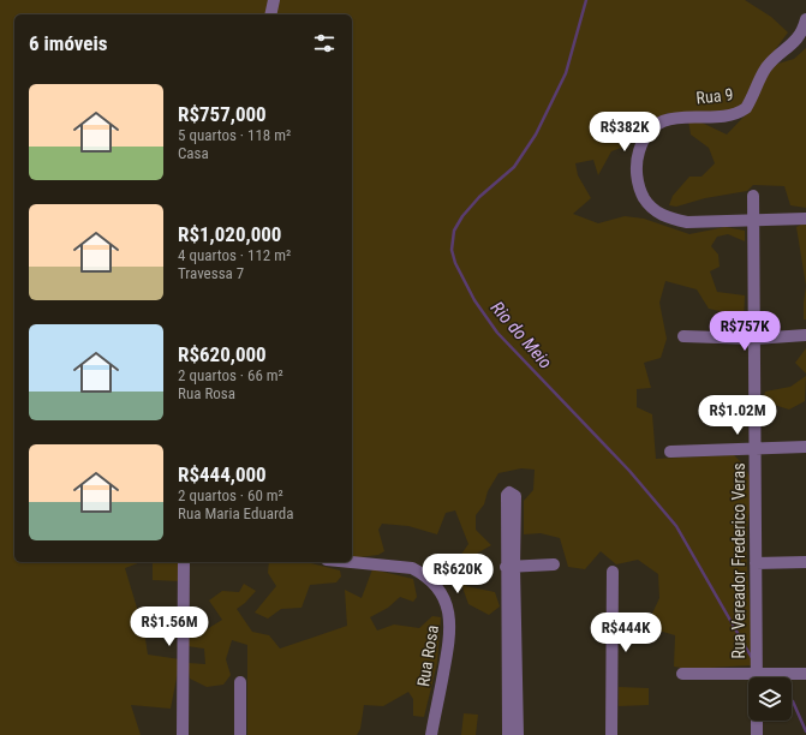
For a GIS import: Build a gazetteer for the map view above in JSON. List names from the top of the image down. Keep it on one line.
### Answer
{"streets":{"street":["Rua 9","Rua Vereador Frederico Veras","Rua Rosa"]},"crossings":[["Rua 9","Rua Vereador Frederico Veras"]],"water":["Rio do Meio"],"page":{"heading":"6 imóveis","list":[{"name":"R$757,000","note":"5 quartos · 118 m² · Casa"},{"name":"R$1,020,000","note":"4 quartos · 112 m² · Travessa 7"},{"name":"R$620,000","note":"2 quartos · 66 m² · Rua Rosa"},{"name":"R$444,000","note":"2 quartos · 60 m² · Rua Maria Eduarda"}],"price":["R$382K","R$757K","R$1.02M","R$620K","R$1.56M","R$444K"]}}
